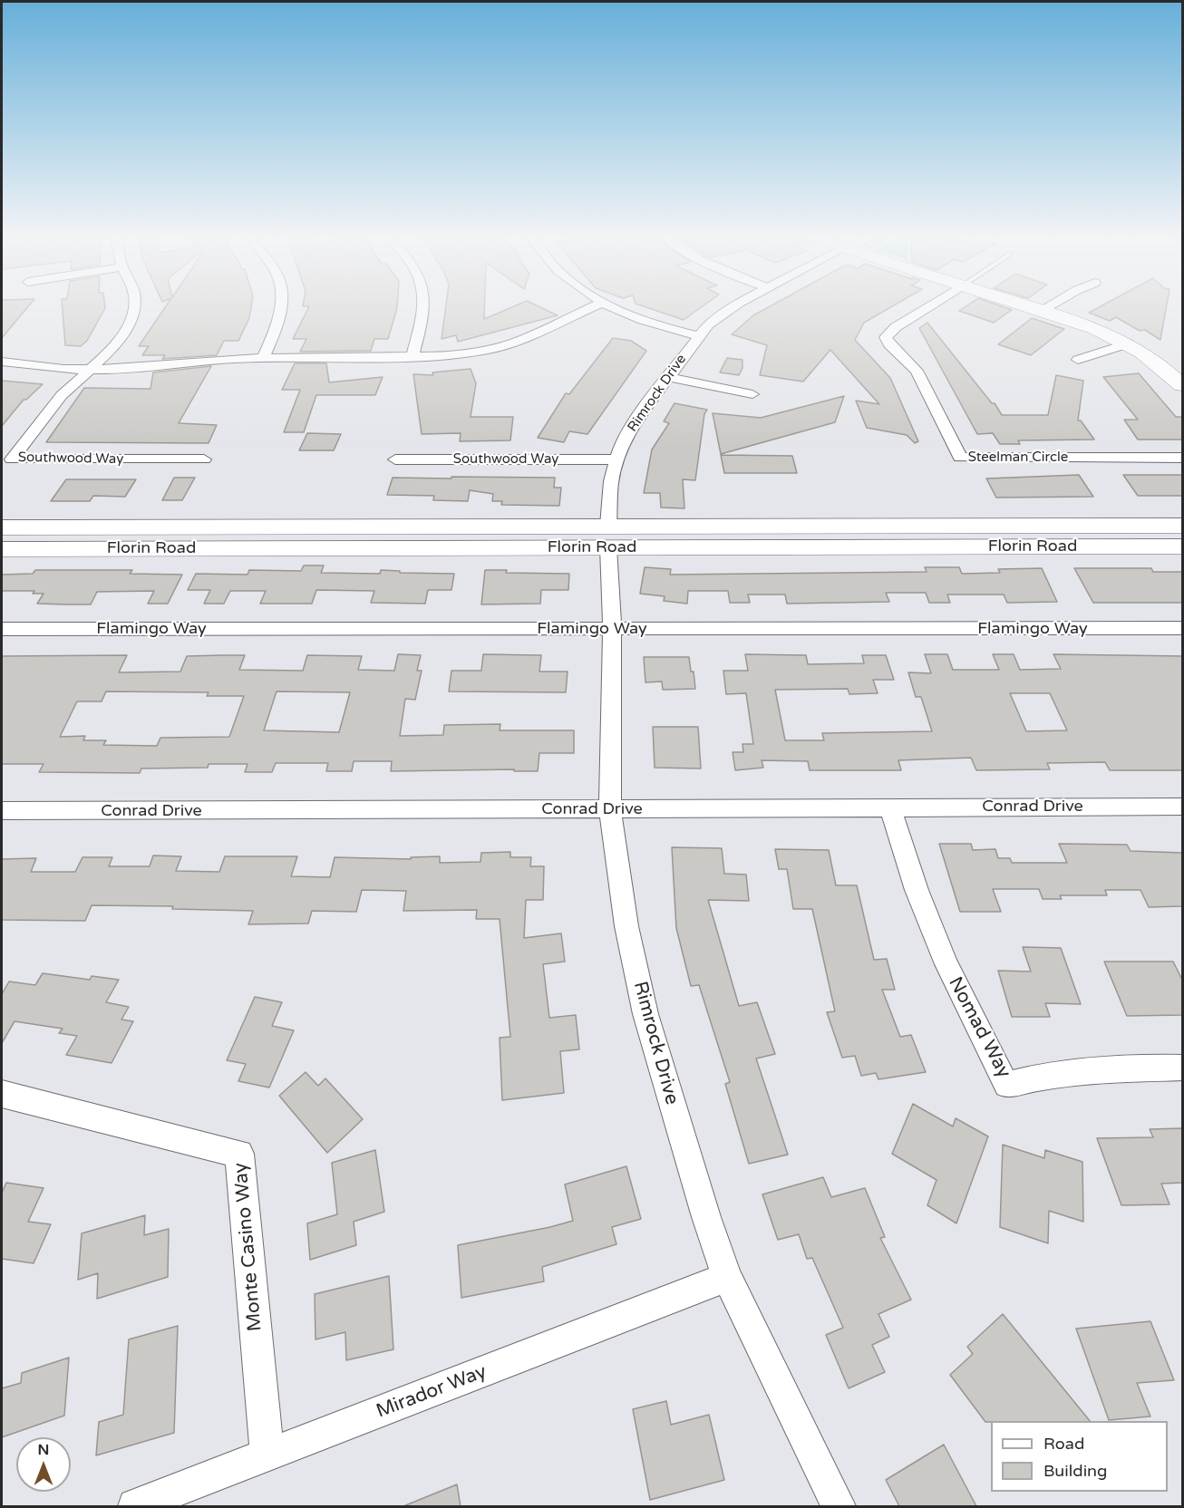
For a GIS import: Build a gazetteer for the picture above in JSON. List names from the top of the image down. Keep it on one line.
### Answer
{"streets":{"main road":["Florin Road"],"street":["Rimrock Drive","Steelman Circle","Southwood Way","Flamingo Way","Conrad Drive","Nomad Way","Monte Casino Way","Mirador Way"]},"crossings":[["Rimrock Drive","Southwood Way"],["Rimrock Drive","Florin Road"],["Rimrock Drive","Flamingo Way"],["Rimrock Drive","Conrad Drive"],["Rimrock Drive","Mirador Way"],["Conrad Drive","Nomad Way"],["Monte Casino Way","Mirador Way"]],"legend":["Road","Building"],"north":"top"}
